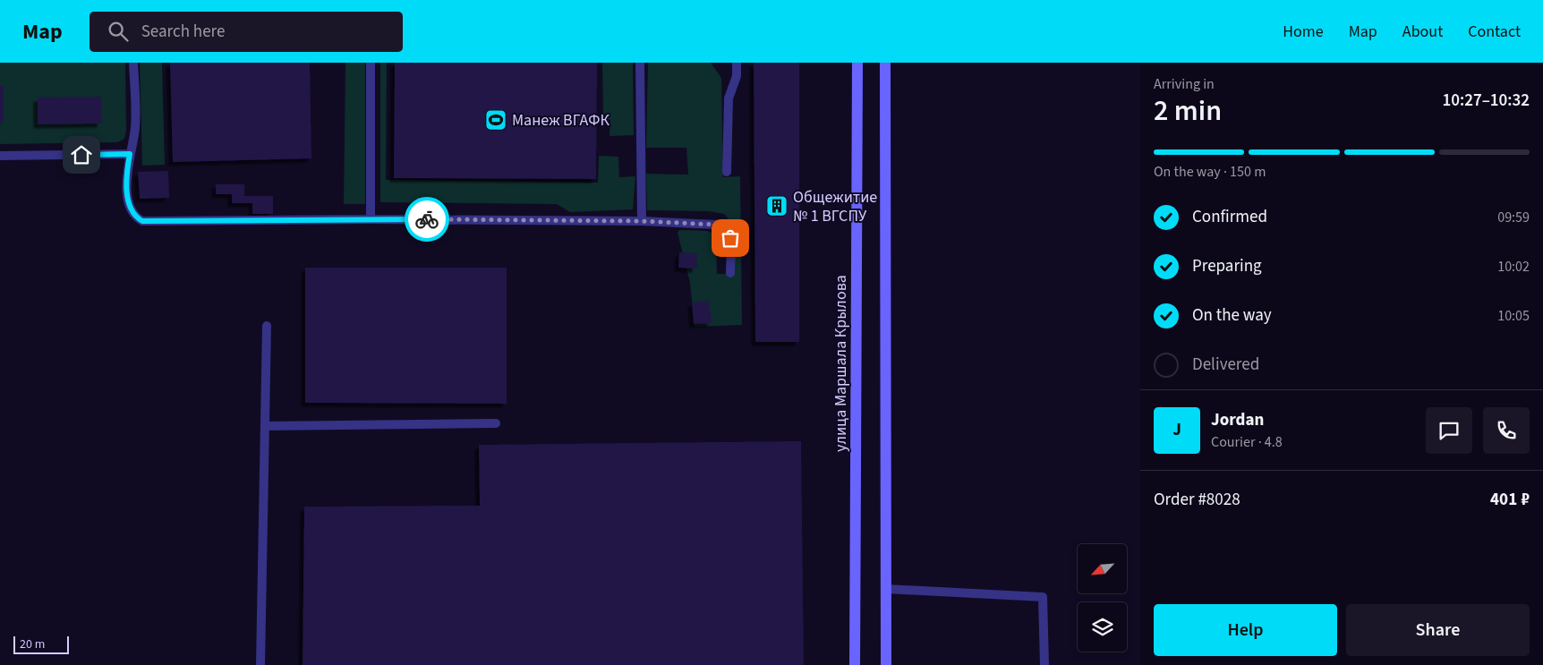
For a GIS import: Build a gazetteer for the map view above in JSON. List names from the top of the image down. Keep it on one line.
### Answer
{"streets":{"main road":["улица Маршала Крылова"]},"places":{"sports":["Манеж ВГАФК"],"building":["Общежитие № 1 ВГСПУ"]},"scale_bar":"20 m","north":"bottom left","page":{"header":"Map","search":"Search here","nav":["Home","Map","About","Contact"],"heading":["2 min","Arriving in","10:27–10:32"],"panel":["Jordan","Courier · 4.8","Order #8028","401 ₽"],"bar":"On the way · 150 m","list":[["Confirmed","09:59"],["Preparing","10:02"],["On the way","10:05"],"Delivered"],"round":"J","buttons":["Help","Share"],"scale":"20 m"}}
